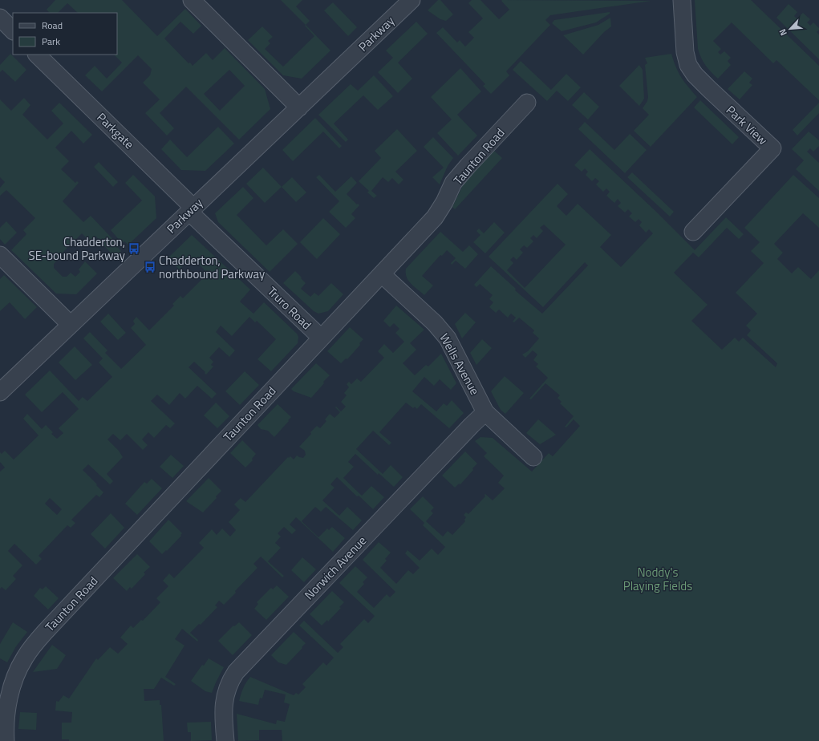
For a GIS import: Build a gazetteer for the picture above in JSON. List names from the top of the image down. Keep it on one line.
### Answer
{"streets":{"street":["Parkway","Park View","Parkgate","Taunton Road","Truro Road","Wells Avenue","Norwich Avenue"]},"crossings":[["Parkway","Parkgate"],["Parkway","Truro Road"],["Parkgate","Truro Road"],["Taunton Road","Truro Road"],["Taunton Road","Wells Avenue"],["Wells Avenue","Norwich Avenue"]],"parks":["Noddy's Playing Fields"],"places":{"bus stop":["Chadderton, SE-bound Parkway","Chadderton, northbound Parkway"]},"legend":["Road","Park"],"north":"bottom left"}
